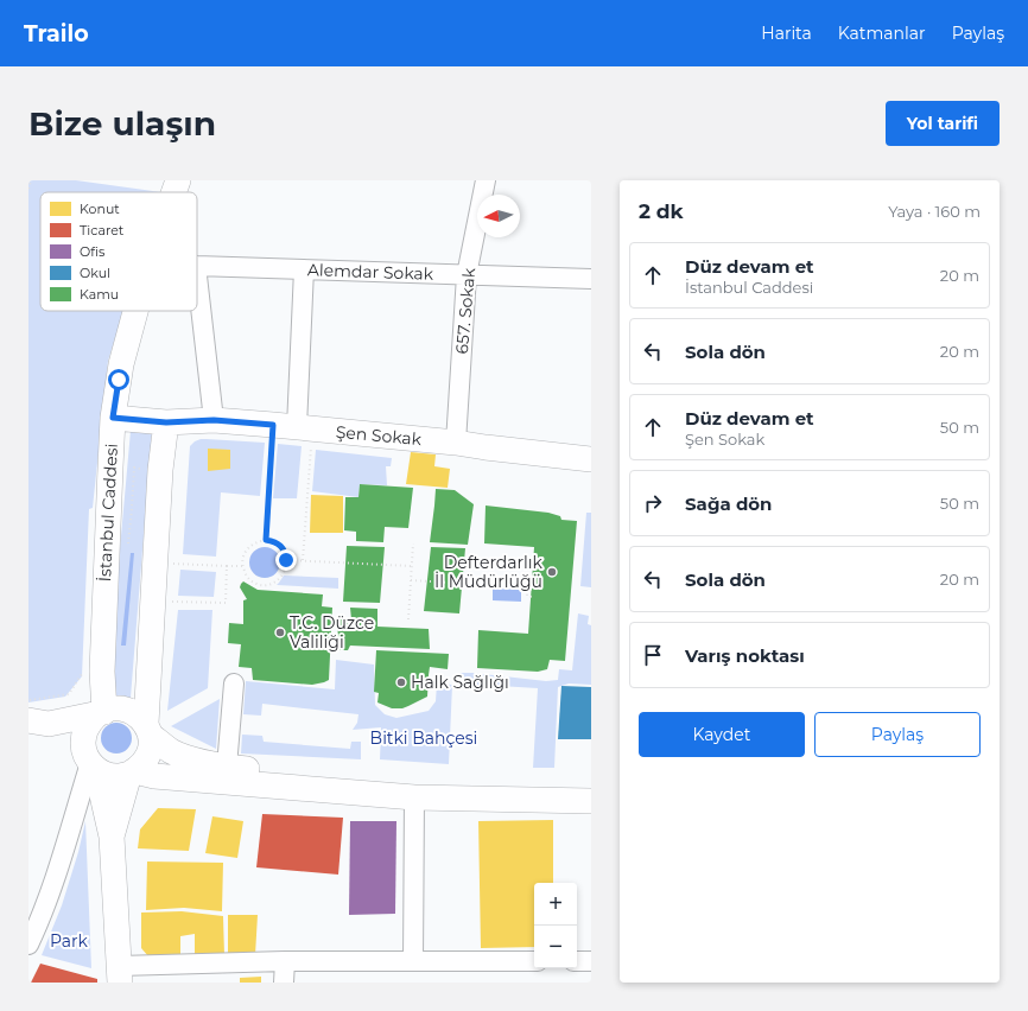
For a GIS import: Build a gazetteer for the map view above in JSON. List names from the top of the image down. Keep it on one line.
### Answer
{"streets":{"main road":["Şen Sokak","İstanbul Caddesi"],"street":["Alemdar Sokak","657. Sokak"]},"crossings":[["Alemdar Sokak","657. Sokak"],["657. Sokak","Şen Sokak"],["Şen Sokak","İstanbul Caddesi"]],"parks":["Bitki Bahçesi","Park"],"places":["Defterdarlık İl Müdürlüğü","T.C. Düzce Valiliği","Halk Sağlığı"],"legend":["Konut","Ticaret","Ofis","Okul","Kamu"],"north":"left","page":{"header":"Trailo","nav":["Harita","Katmanlar","Paylaş"],"buttons":["Yol tarifi",["Kaydet","Paylaş"]],"title":"Bize ulaşın","heading":["2 dk","Yaya · 160 m"],"list":[["Düz devam et","İstanbul Caddesi","20 m"],["Sola dön","20 m"],["Düz devam et","Şen Sokak","50 m"],["Sağa dön","50 m"],["Sola dön","20 m"],"Varış noktası"],"map_buttons":["+","−"]}}
